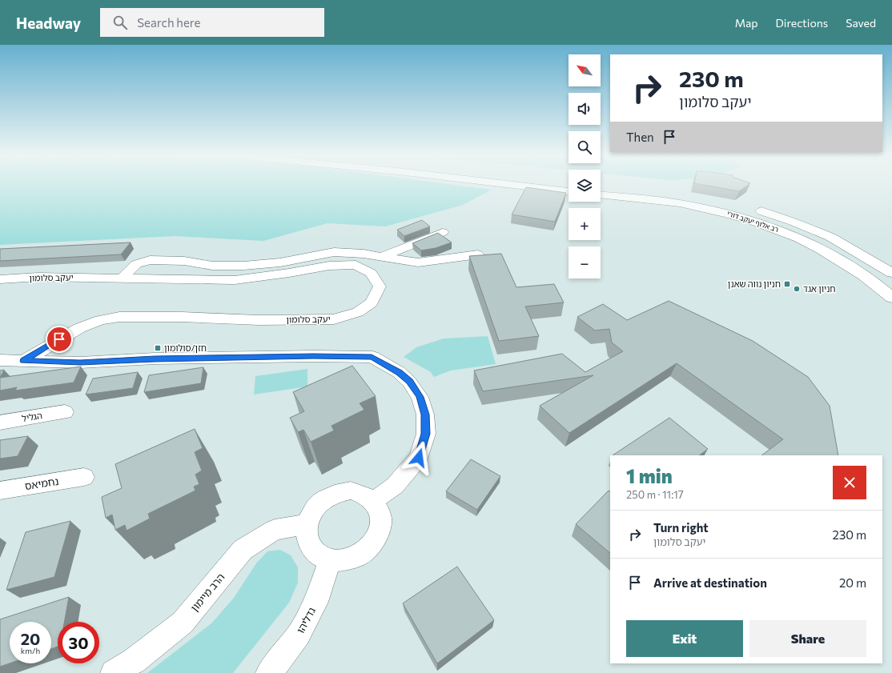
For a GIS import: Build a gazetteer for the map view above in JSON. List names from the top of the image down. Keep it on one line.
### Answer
{"streets":{"main road":["רב אלוף יעקב דורי"],"street":["יעקב סלומון","הגליל","נחמיאס","הרב מיימון","גדליהו"]},"crossings":[["הרב מיימון","גדליהו"]],"places":{"transit":["חניון נווה שאנן","חזן/סולומון"],"other":["חניון אגד"]},"north":"top left","page":{"header":"Headway","search":"Search here","nav":["Map","Directions","Saved"],"map_buttons":["+","−"],"turn":["230 m","יעקב סלומון"],"then":"Then","heading":["1 min","250 m · 11:17"],"list":[{"name":"Turn right","note":"יעקב סלומון","value":"230 m"},{"name":"Arrive at destination","value":"20 m"}],"buttons":["Exit","Share"],"speed":"20 km/h","limit":"30"}}
